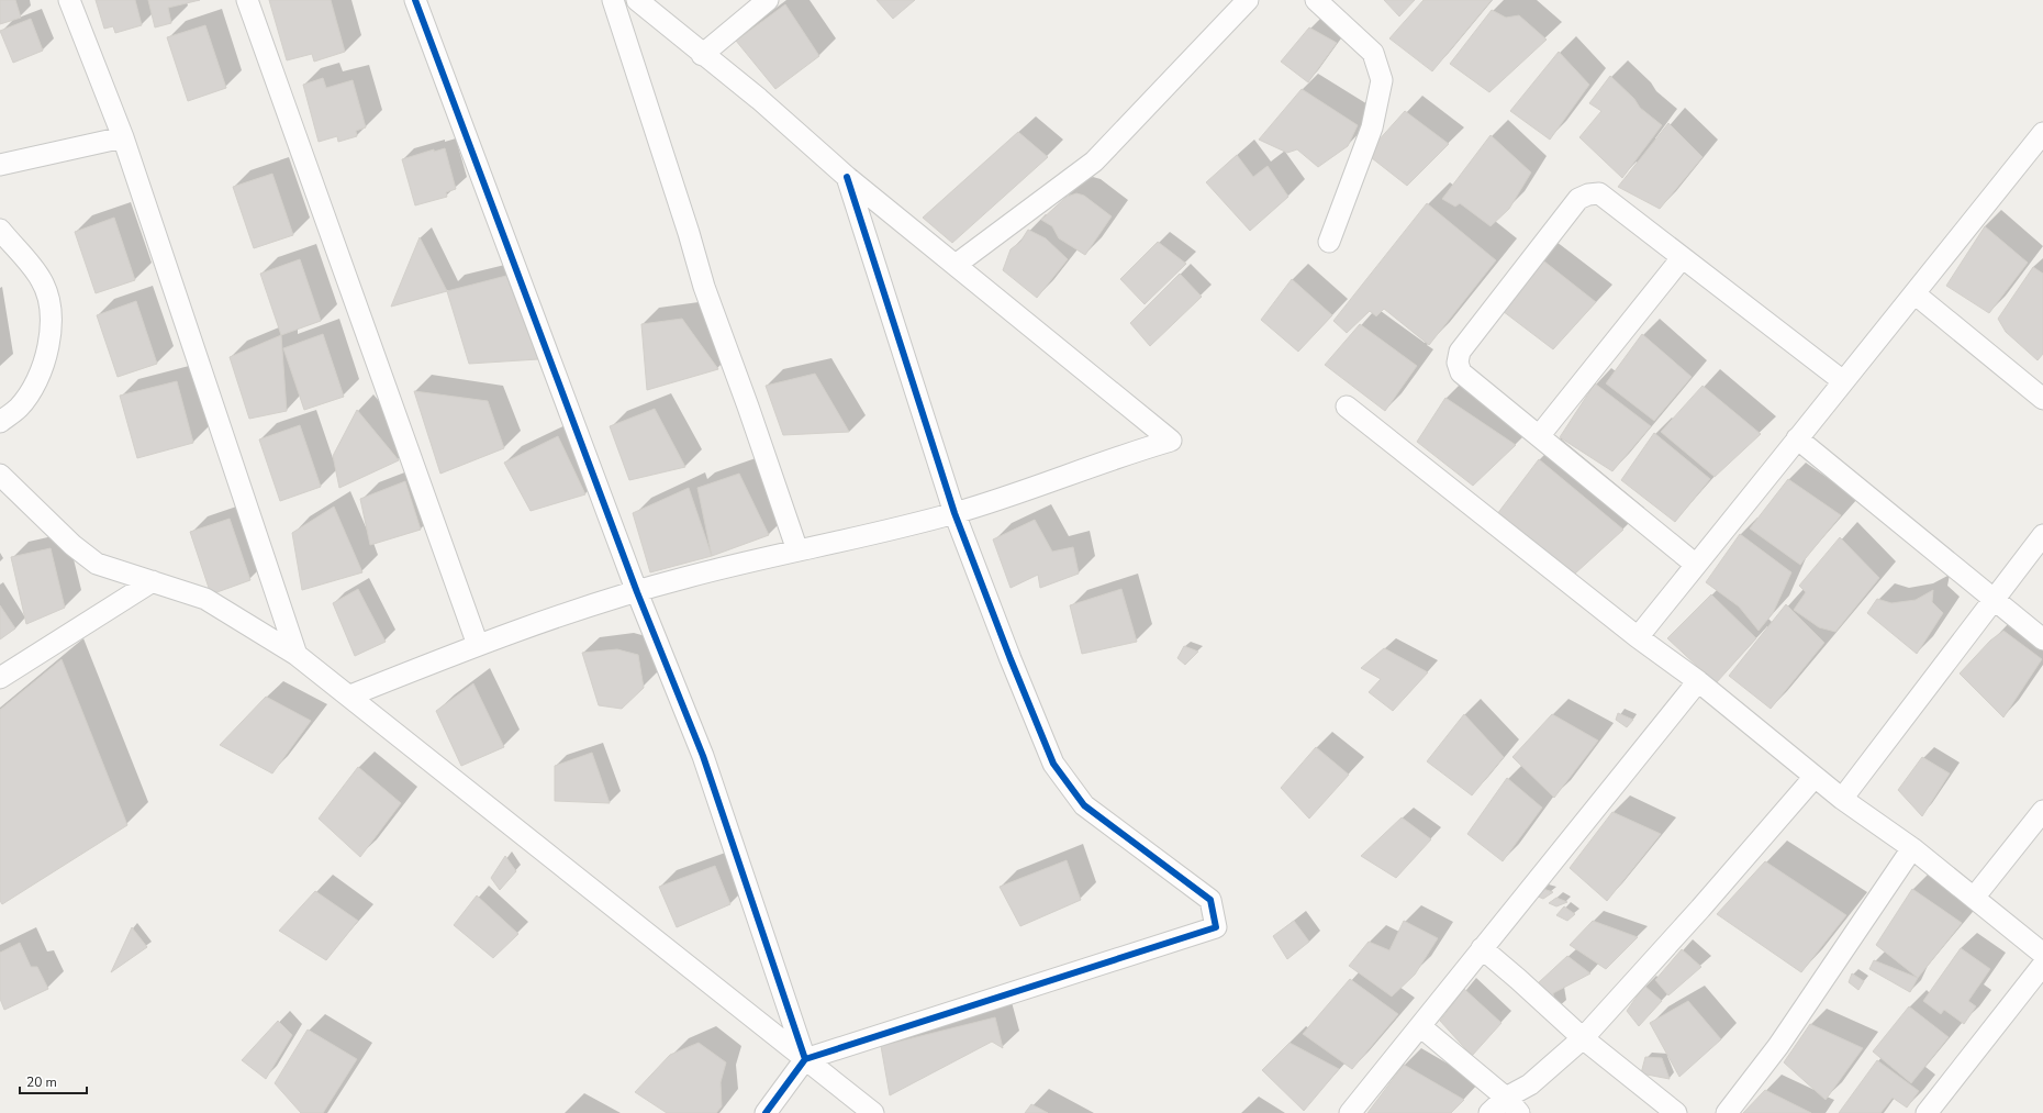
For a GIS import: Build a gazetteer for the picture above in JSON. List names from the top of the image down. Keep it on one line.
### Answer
{"scale_bar":"20 m"}
